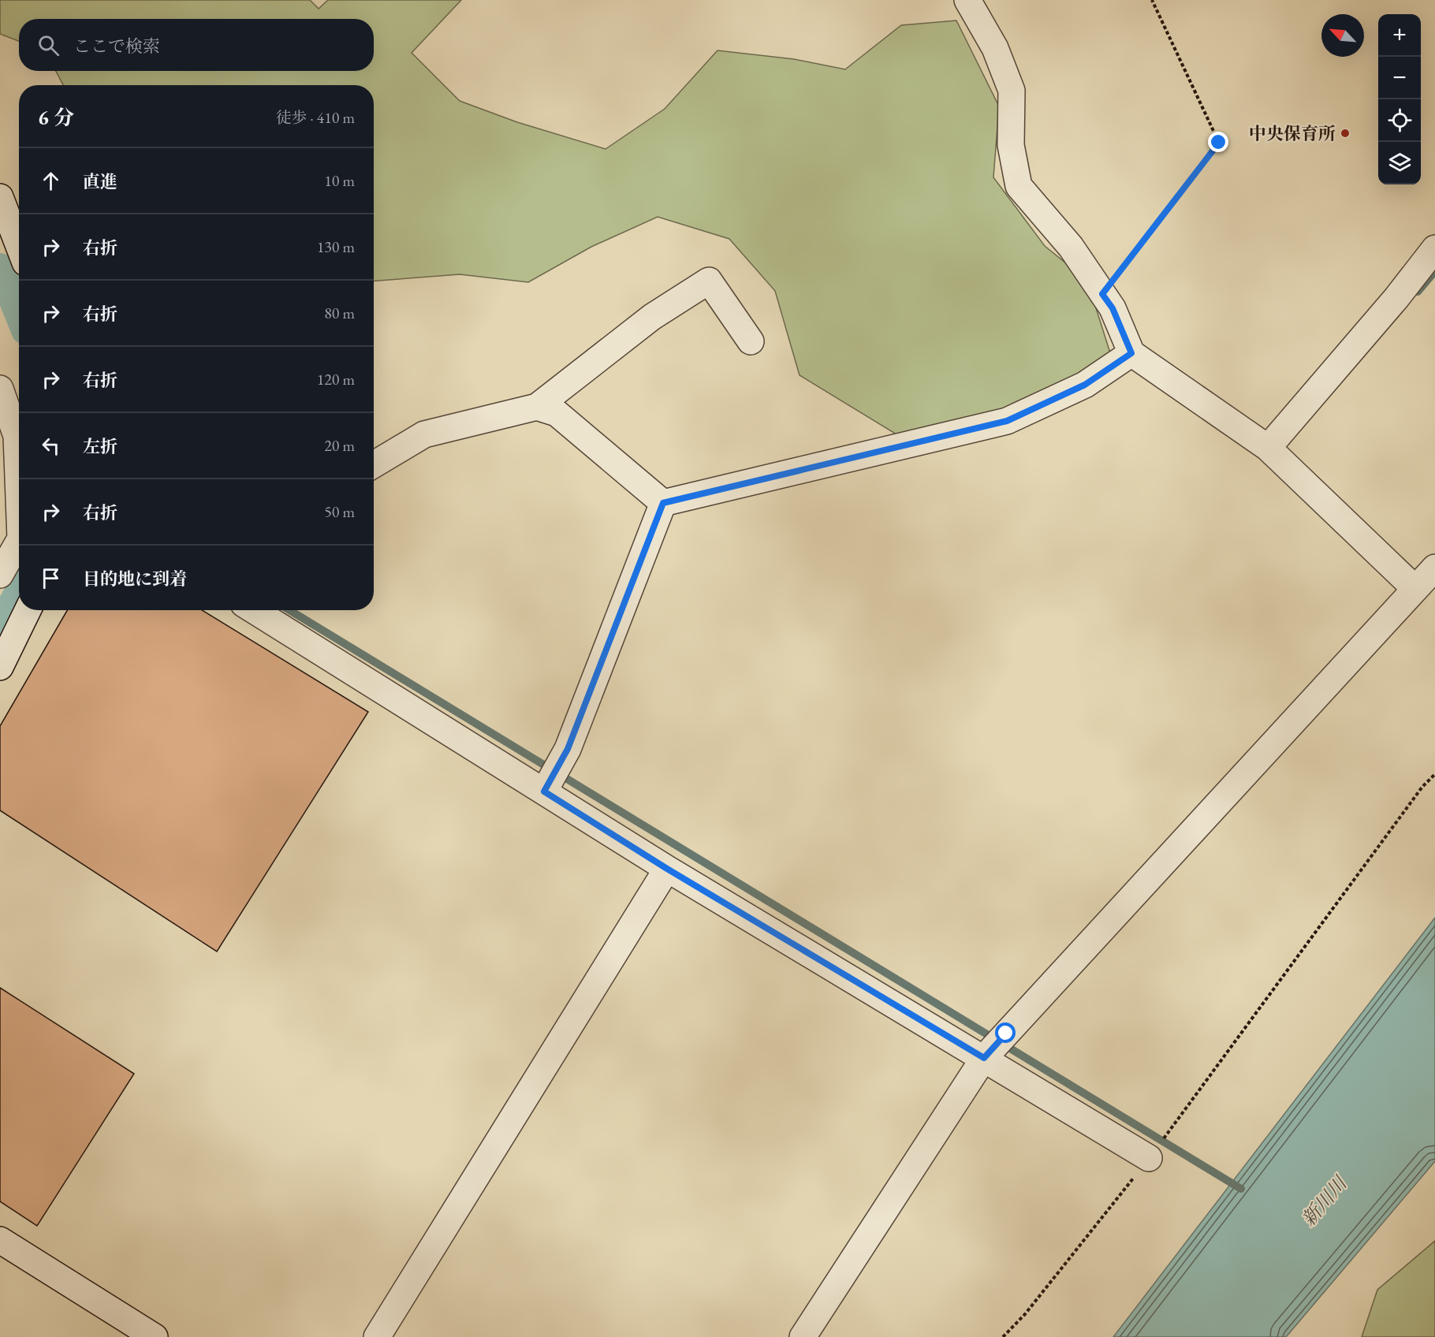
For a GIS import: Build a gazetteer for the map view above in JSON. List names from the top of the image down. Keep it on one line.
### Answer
{"water":["新川川"],"places":["中央保育所"],"north":"top left","page":{"map_buttons":["+","−"],"search":"ここで検索","heading":["6 分","徒歩 · 410 m"],"list":[["直進","10 m"],["右折","130 m"],["右折","80 m"],["右折","120 m"],["左折","20 m"],["右折","50 m"],"目的地に到着"]}}
